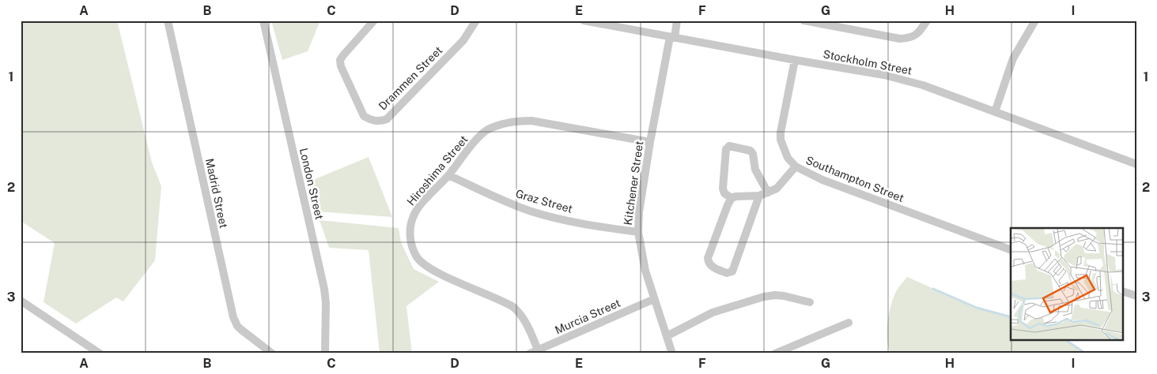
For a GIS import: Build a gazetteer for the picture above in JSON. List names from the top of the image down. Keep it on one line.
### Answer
{"streets":{"street":["Stockholm Street","Drammen Street","Hiroshima Street","Southampton Street","Kitchener Street","London Street","Madrid Street","Graz Street","Murcia Street"]},"crossings":[["Stockholm Street","Southampton Street"],["Stockholm Street","Kitchener Street"],["Hiroshima Street","Kitchener Street"],["Hiroshima Street","Graz Street"],["Hiroshima Street","Murcia Street"],["Kitchener Street","Graz Street"],["Kitchener Street","Murcia Street"]],"grid":{"columns":["A","B","C","D","E","F","G","H","I"],"rows":["1","2","3"]}}
